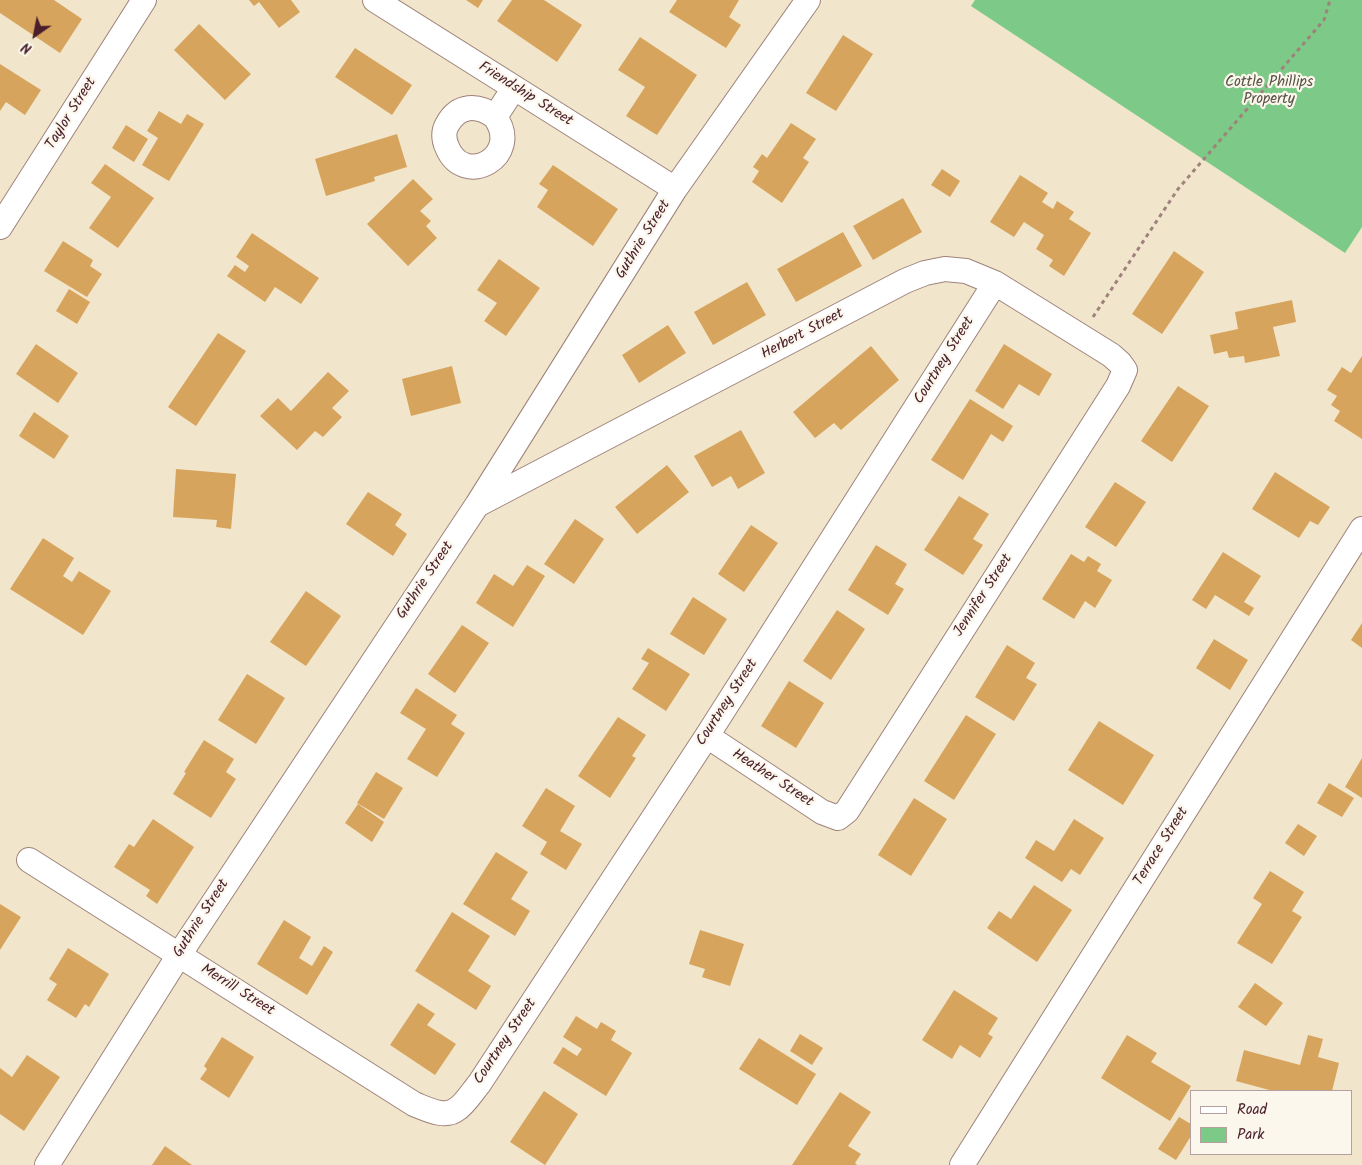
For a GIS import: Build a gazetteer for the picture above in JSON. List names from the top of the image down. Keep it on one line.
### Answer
{"streets":{"street":["Friendship Street","Taylor Street","Guthrie Street","Herbert Street","Courtney Street","Jennifer Street","Heather Street","Terrace Street","Merrill Street"]},"crossings":[["Friendship Street","Guthrie Street"],["Guthrie Street","Herbert Street"],["Guthrie Street","Merrill Street"],["Herbert Street","Courtney Street"],["Herbert Street","Jennifer Street"],["Courtney Street","Heather Street"],["Courtney Street","Merrill Street"],["Jennifer Street","Heather Street"]],"parks":["Cottle Phillips Property"],"legend":["Road","Park"],"north":"bottom left"}
